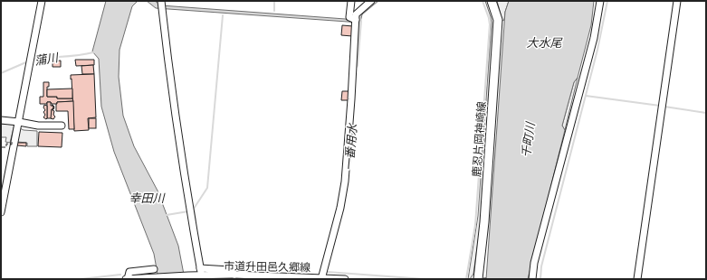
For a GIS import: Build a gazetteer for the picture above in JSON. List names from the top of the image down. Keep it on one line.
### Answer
{"streets":{"main road":["鹿忍片岡神崎線"],"street":["市道升田邑久郷線"]},"water":["大水尾","蒲川","千町川","一番用水","幸田川"]}
